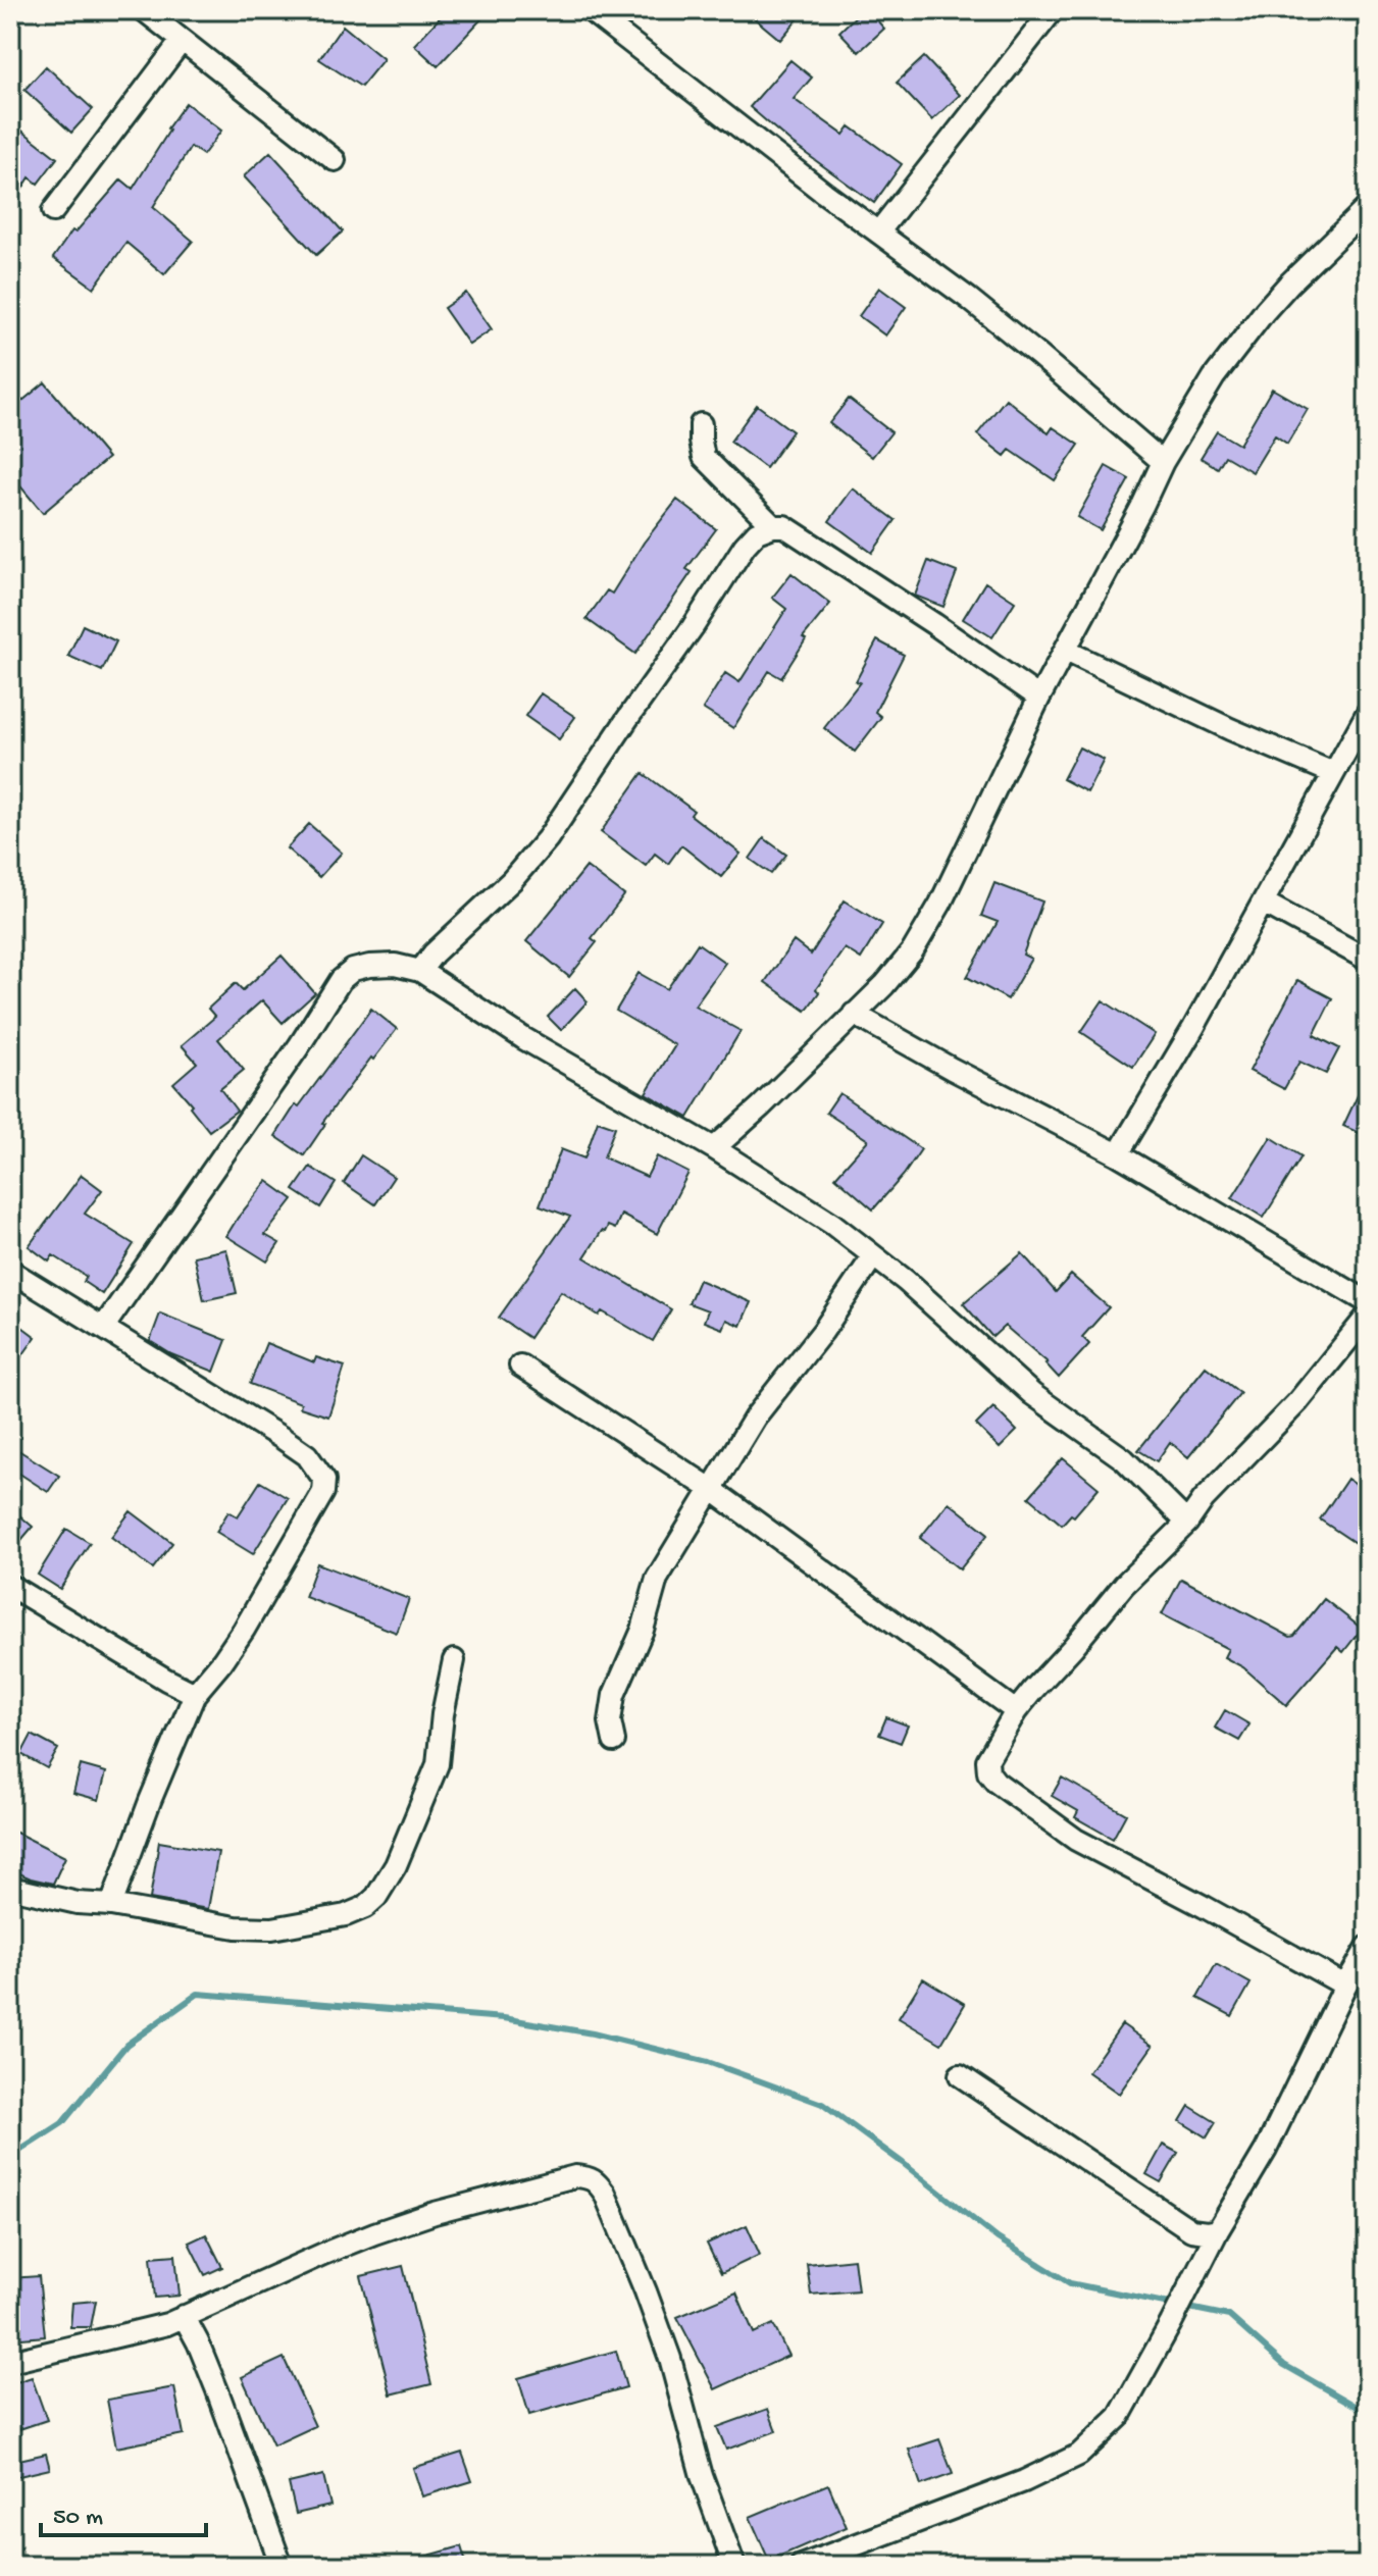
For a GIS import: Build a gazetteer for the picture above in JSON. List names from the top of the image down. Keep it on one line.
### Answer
{"scale_bar":"50 m"}
